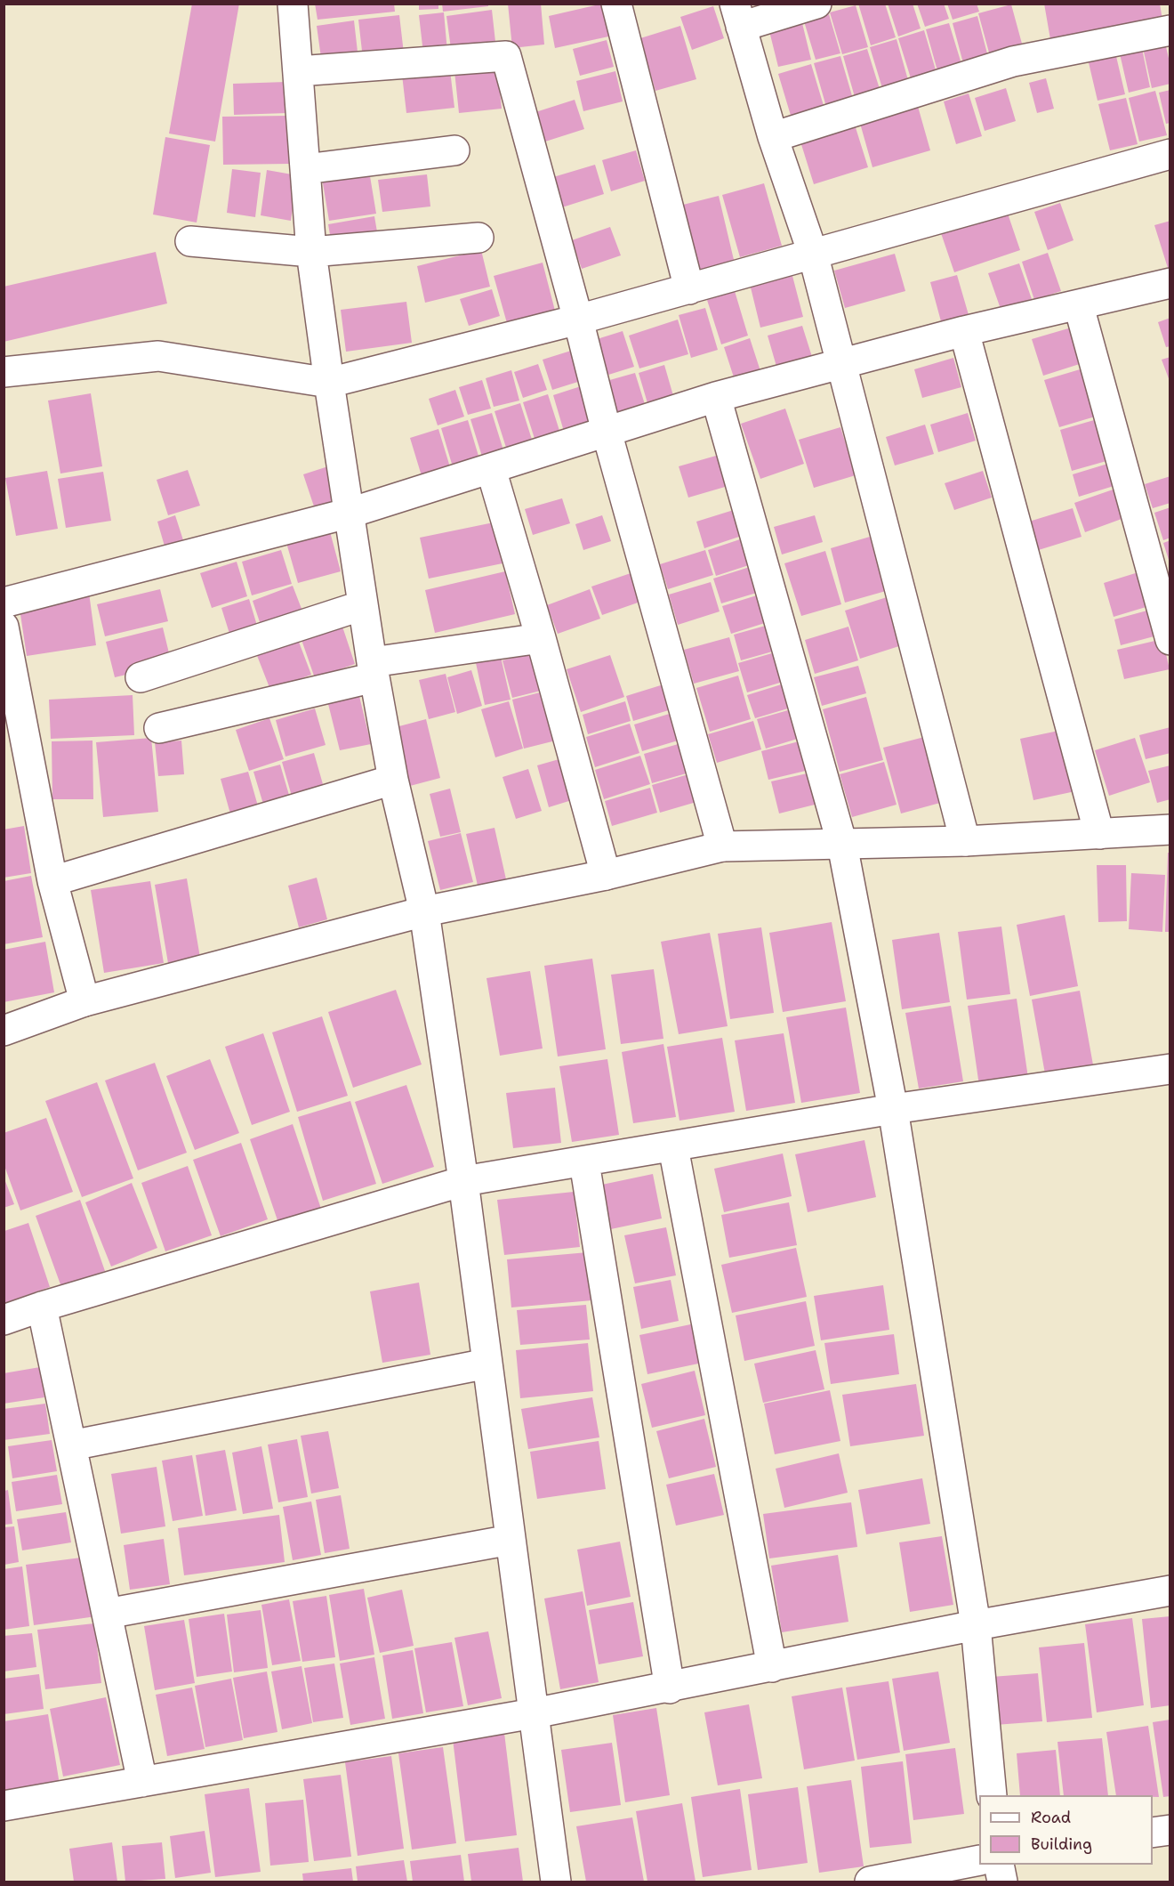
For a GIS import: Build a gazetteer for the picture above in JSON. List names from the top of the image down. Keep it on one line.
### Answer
{"legend":["Road","Building"]}
